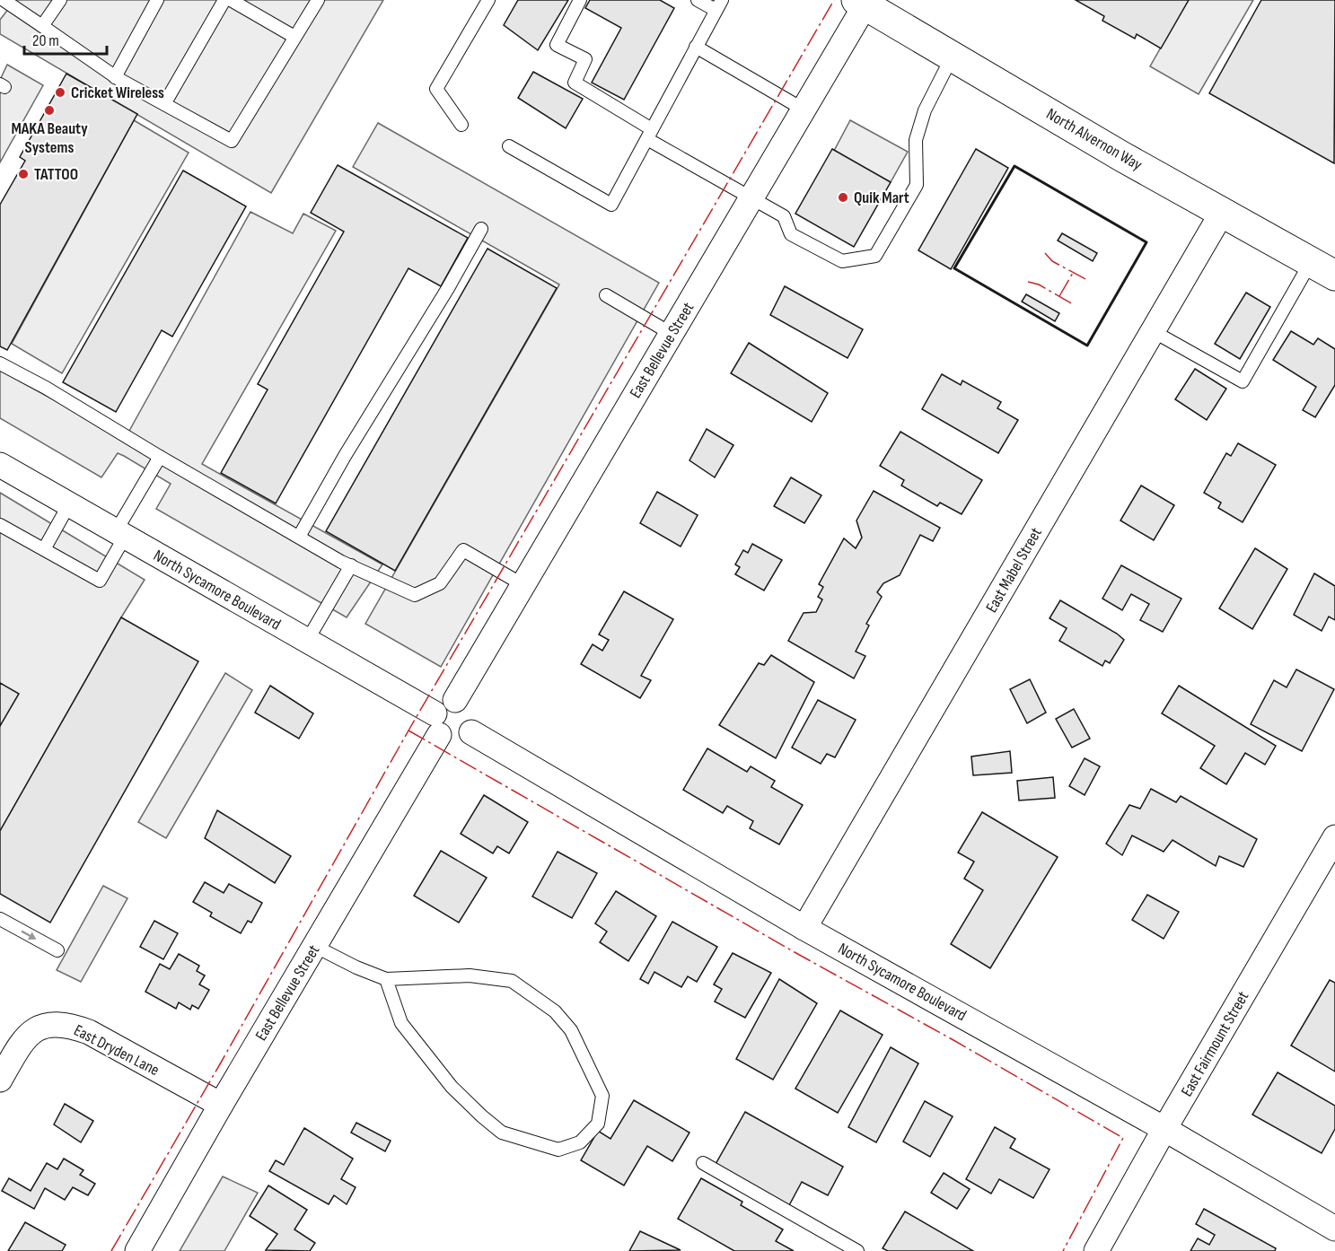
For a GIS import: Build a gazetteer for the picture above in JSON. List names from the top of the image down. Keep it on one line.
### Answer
{"streets":{"main road":["North Alvernon Way"],"street":["East Bellevue Street","East Mabel Street","North Sycamore Boulevard","East Fairmount Street","East Dryden Lane"]},"crossings":[["North Alvernon Way","East Bellevue Street"],["North Alvernon Way","East Mabel Street"],["East Bellevue Street","North Sycamore Boulevard"],["East Bellevue Street","East Dryden Lane"],["East Mabel Street","North Sycamore Boulevard"],["North Sycamore Boulevard","East Fairmount Street"]],"places":["Cricket Wireless","MAKA Beauty Systems","TATTOO","Quik Mart"],"scale_bar":"20 m"}
